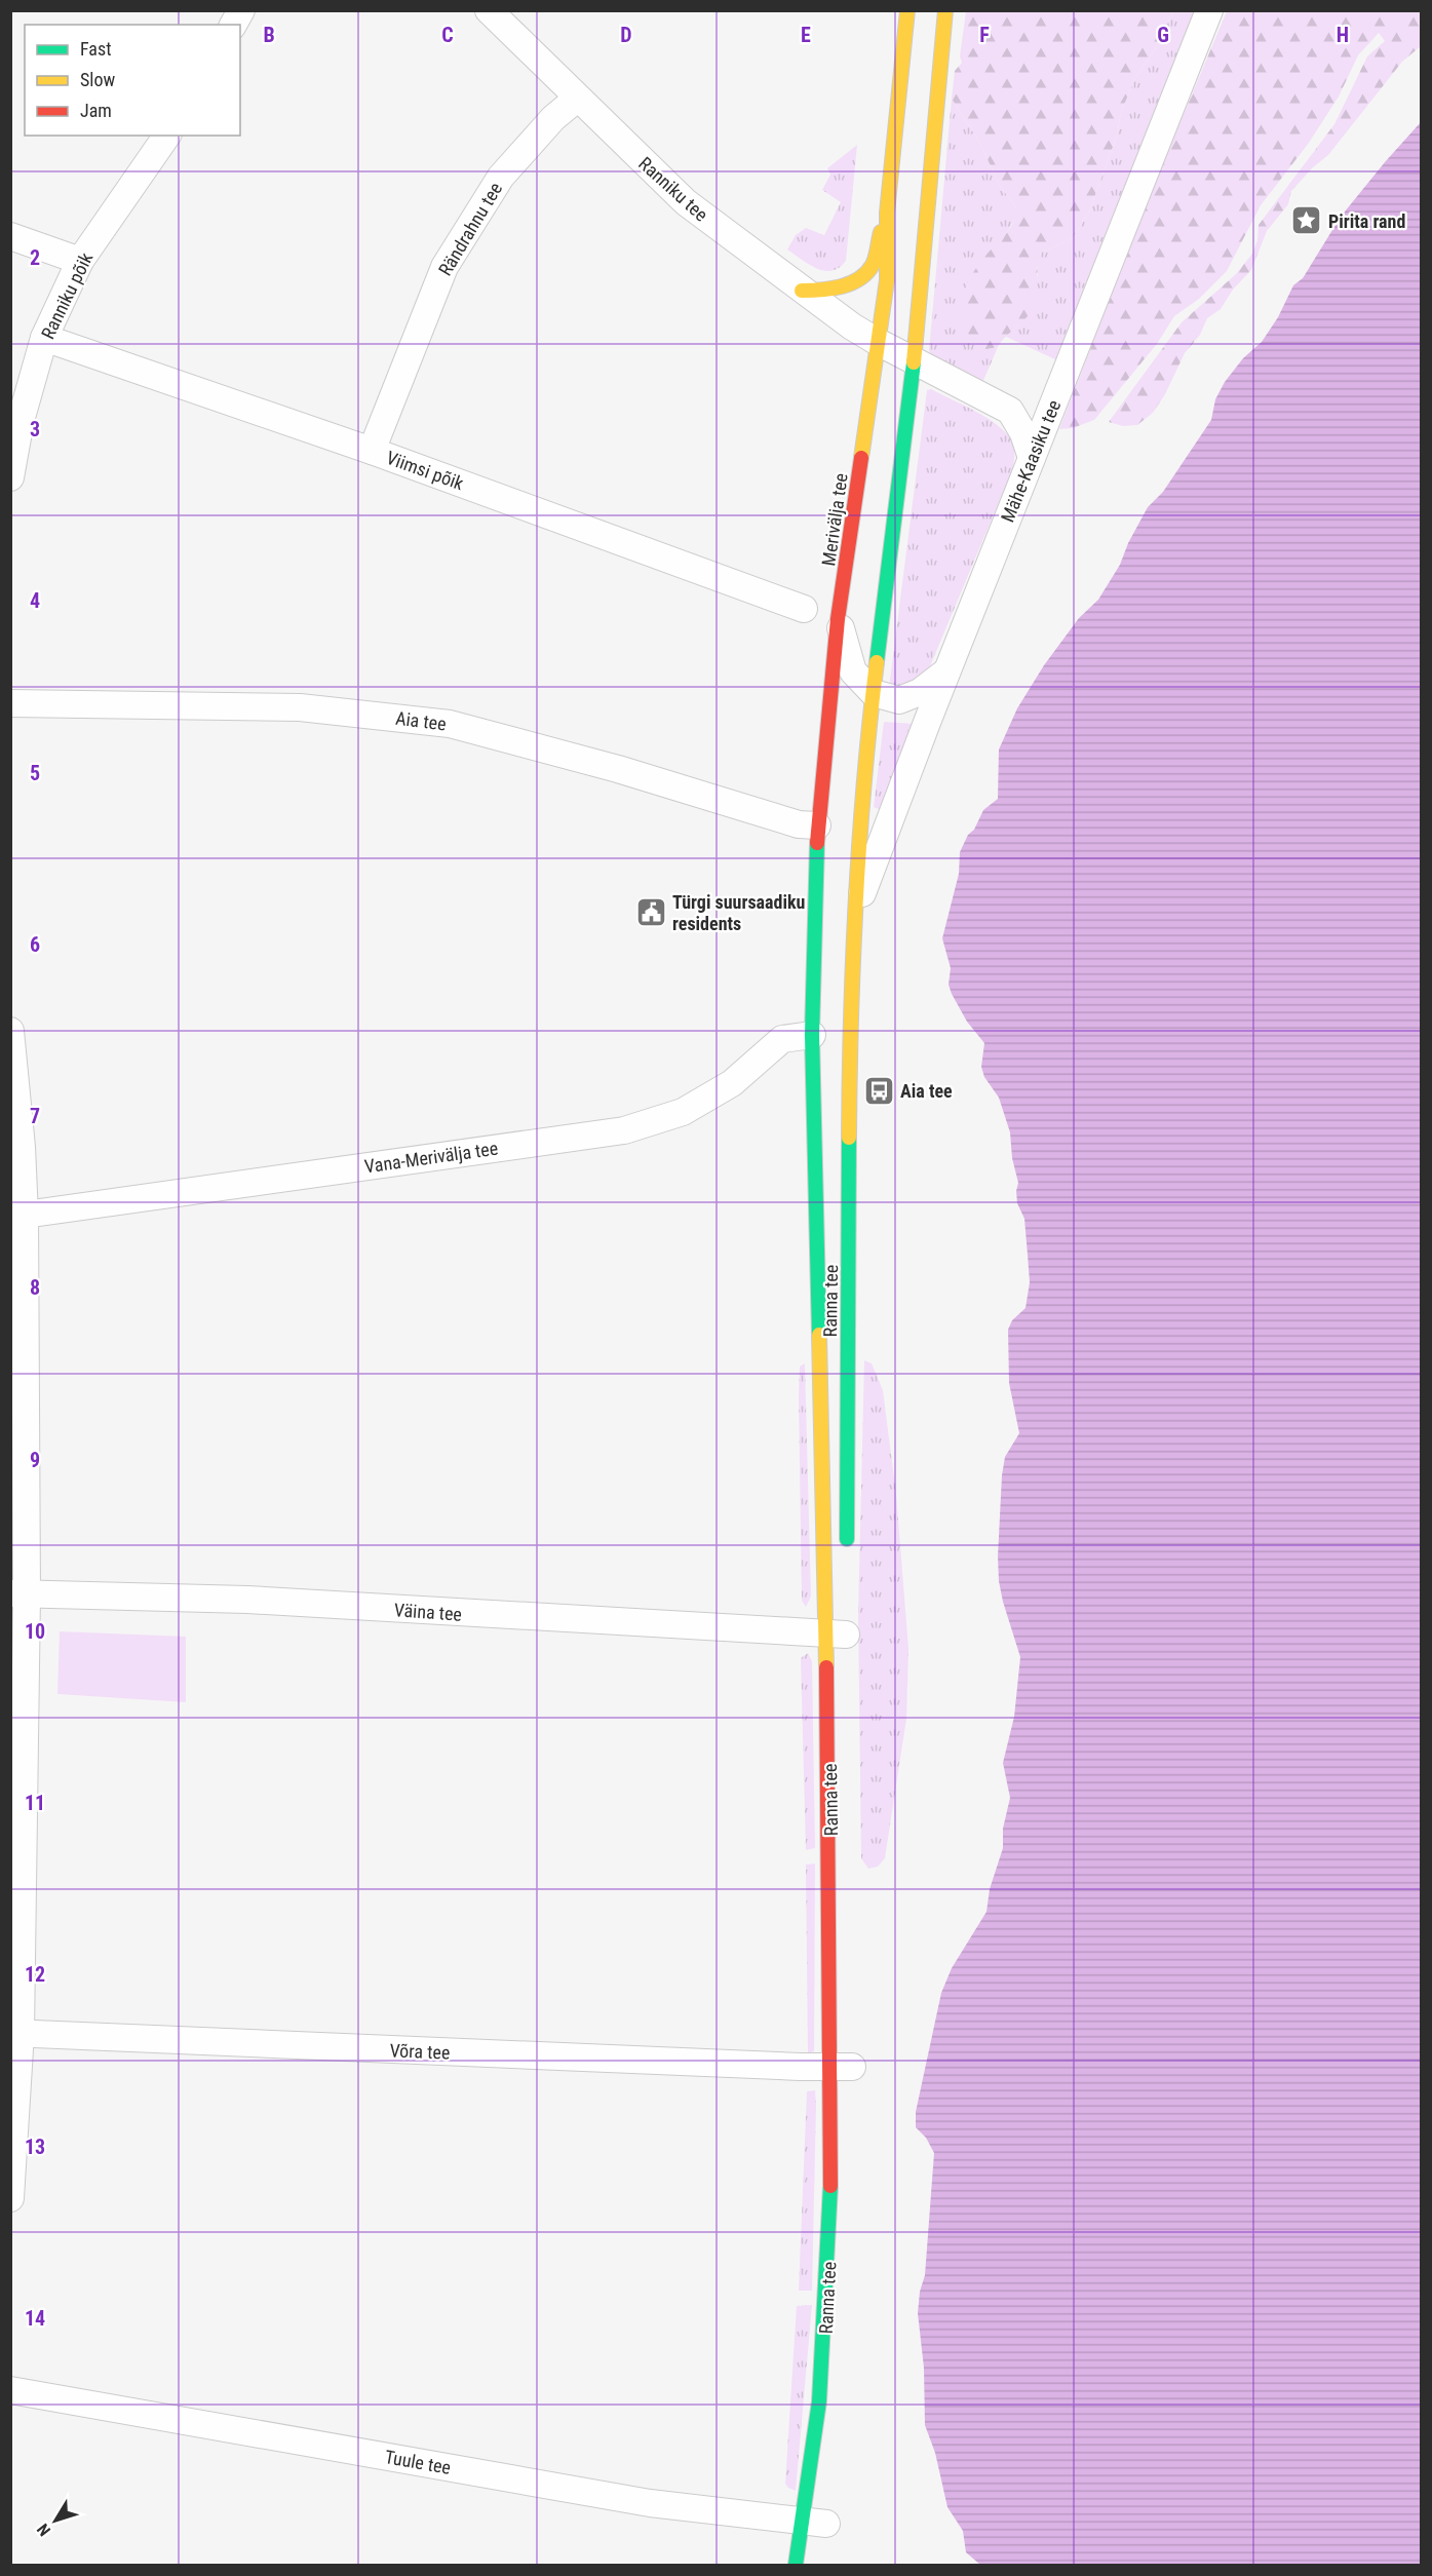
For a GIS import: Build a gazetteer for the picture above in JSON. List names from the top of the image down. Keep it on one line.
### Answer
{"streets":{"main road":["Merivälja tee","Ranna tee"],"street":["Ranniku tee","Rändrahnu tee","Ranniku põik","Mähe-Kaasiku tee","Viimsi põik","Aia tee","Vana-Merivälja tee","Väina tee","Võra tee","Tuule tee"]},"crossings":[["Ranniku tee","Rändrahnu tee"],["Ranniku tee","Merivälja tee"],["Rändrahnu tee","Viimsi põik"],["Ranniku põik","Viimsi põik"],["Mähe-Kaasiku tee","Ranna tee"],["Merivälja tee","Aia tee"],["Merivälja tee","Vana-Merivälja tee"],["Merivälja tee","Ranna tee"],["Vana-Merivälja tee","Ranna tee"],["Ranna tee","Väina tee"],["Ranna tee","Võra tee"],["Ranna tee","Tuule tee"]],"places":{"place":["Pirita rand"],"public building":["Türgi suursaadiku residents"],"bus stop":["Aia tee"]},"legend":["Fast","Slow","Jam"],"north":"bottom left","grid":{"columns":["B","C","D","E","F","G","H"],"rows":["2","3","4","5","6","7","8","9","10","11","12","13","14"]}}
